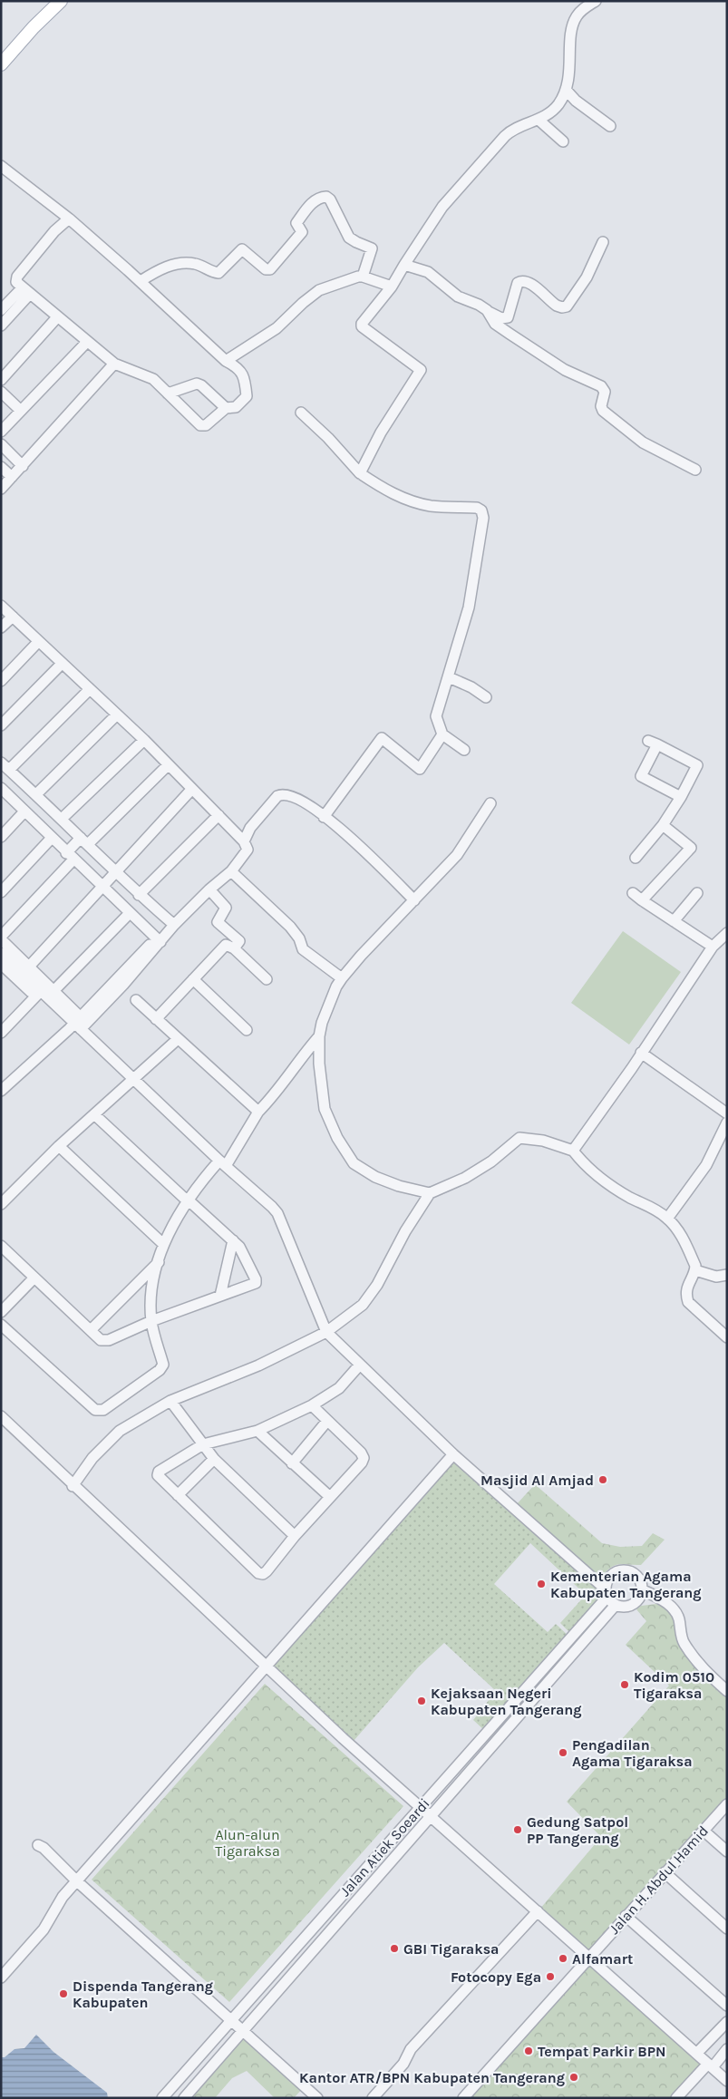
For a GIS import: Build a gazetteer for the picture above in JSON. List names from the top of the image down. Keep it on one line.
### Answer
{"streets":{"street":["Jalan Atiek Soeardi","Jalan H. Abdul Hamid"]},"parks":["Alun-alun Tigaraksa"],"places":["Masjid Al Amjad","Kementerian Agama Kabupaten Tangerang","Kodim 0510 Tigaraksa","Kejaksaan Negeri Kabupaten Tangerang","Pengadilan Agama Tigaraksa","Gedung Satpol PP Tangerang","GBI Tigaraksa","Alfamart","Fotocopy Ega","Dispenda Tangerang Kabupaten","Tempat Parkir BPN","Kantor ATR/BPN Kabupaten Tangerang"]}
